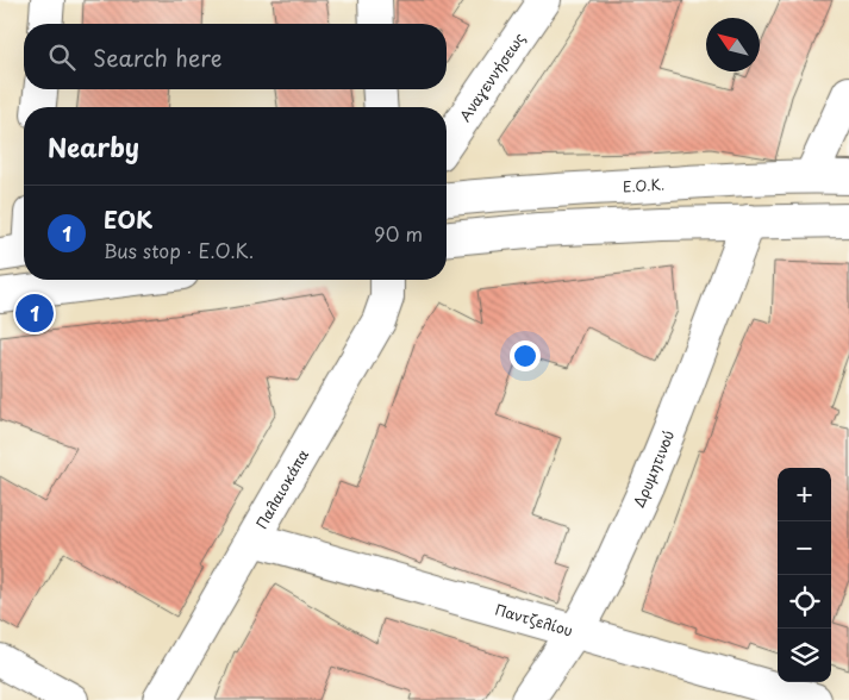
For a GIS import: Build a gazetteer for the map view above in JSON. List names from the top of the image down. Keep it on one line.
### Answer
{"streets":{"street":["Αναγεννήσεως","Ε.Ο.Κ.","Δρυμητινού","Παλαιοκάπα","Παντζελίου"]},"crossings":[["Δρυμητινού","Παντζελίου"],["Παλαιοκάπα","Παντζελίου"]],"north":"top left","page":{"search":"Search here","heading":"Nearby","list":[{"mark":"1","name":"ΕΟΚ","note":"Bus stop · Ε.Ο.Κ.","value":"90 m"}],"pins":"1","map_buttons":["+","−"]}}
